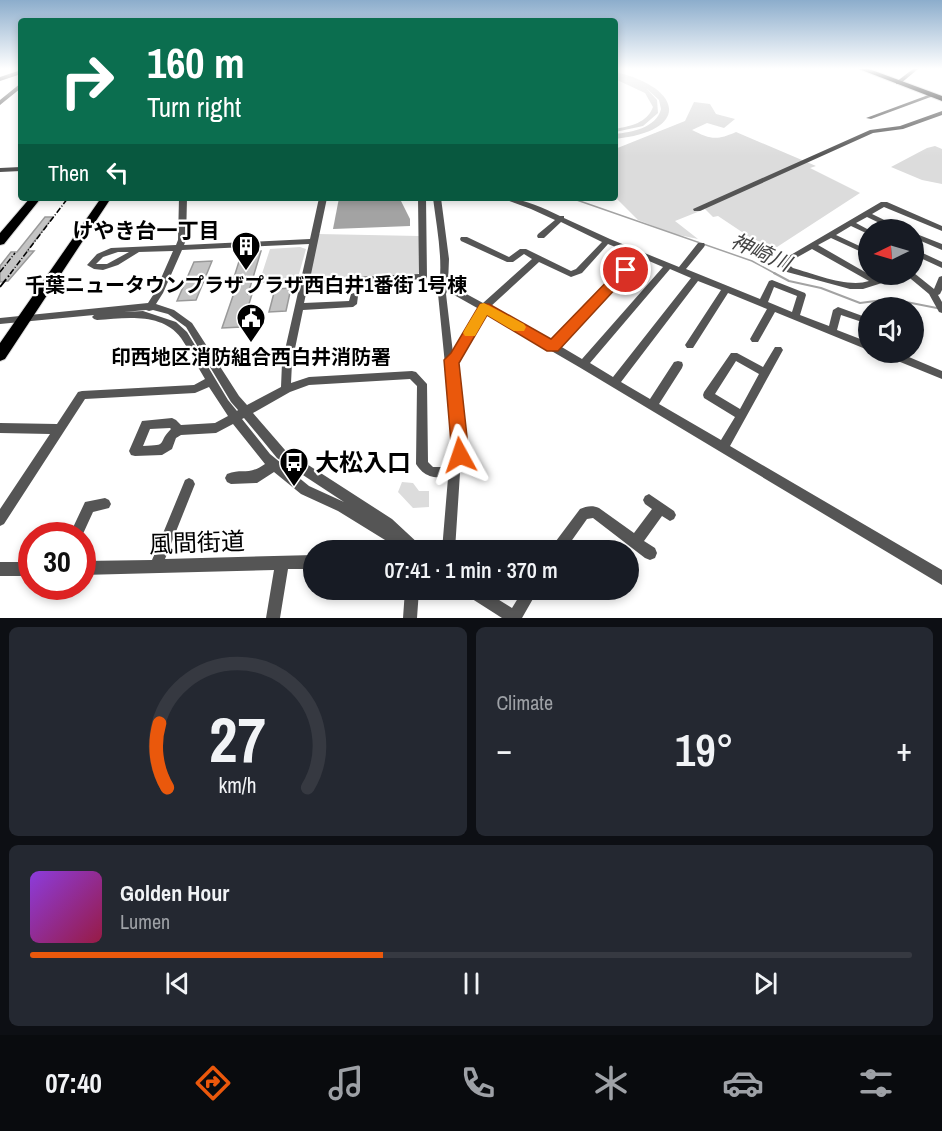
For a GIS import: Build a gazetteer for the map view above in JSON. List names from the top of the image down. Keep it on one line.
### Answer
{"streets":{"street":["風間街道"]},"districts":["けやき台一丁目"],"water":["神崎川"],"places":{"building":["千葉ニュータウンプラザプラザ西白井1番街 1号棟"],"public building":["印西地区消防組合西白井消防署"],"bus stop":["大松入口"]},"north":"left","page":{"turn":["160 m","Turn right"],"then":"Then","limit":"30","trip":"07:41 · 1 min · 370 m","tile":"Climate","heat":["−","19°","+"],"song":["Golden Hour","Lumen"],"tabs":"07:40","gauge":["27","km/h"]}}
